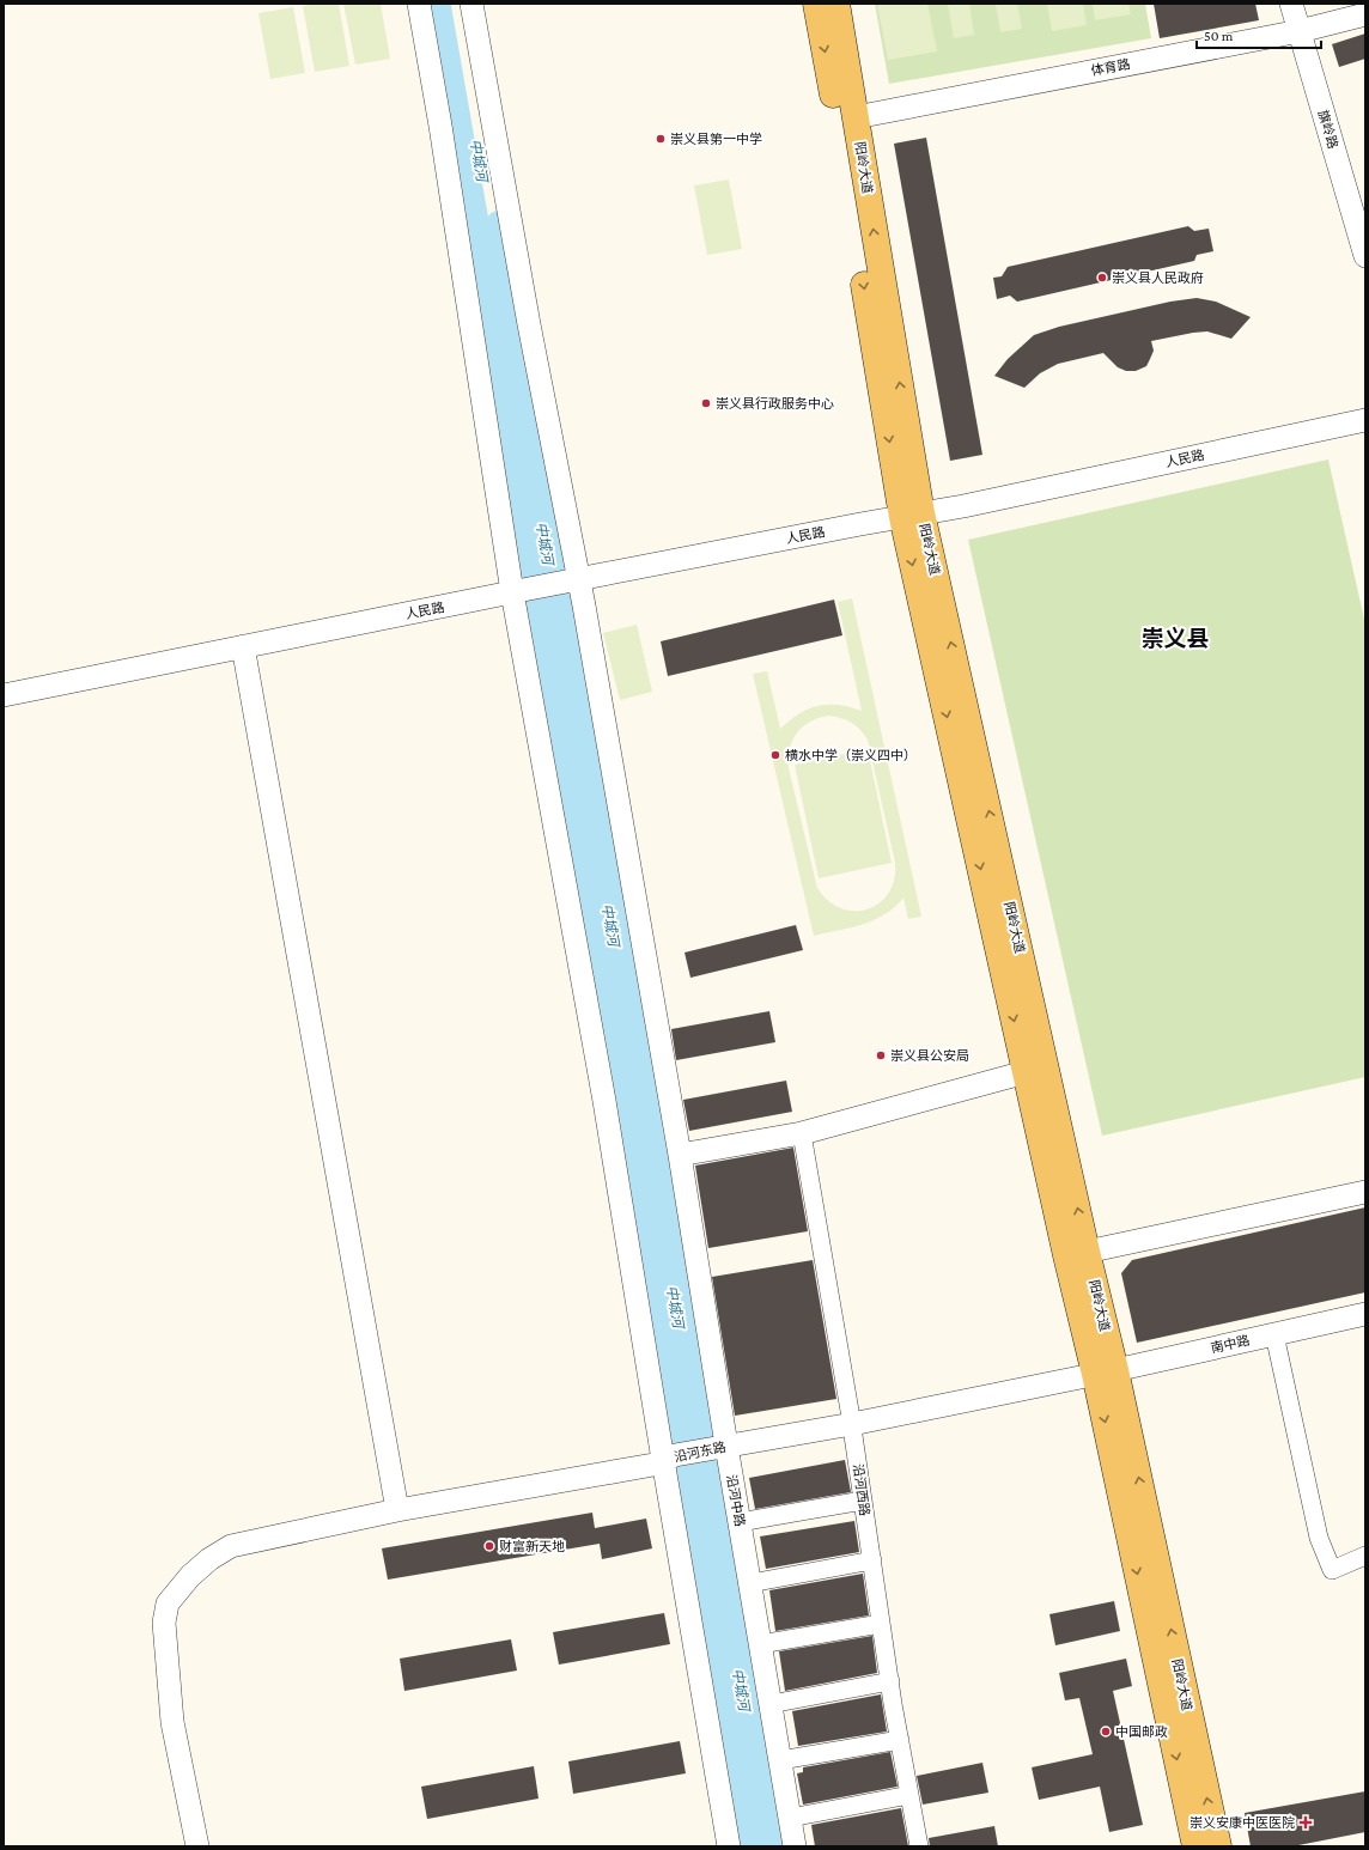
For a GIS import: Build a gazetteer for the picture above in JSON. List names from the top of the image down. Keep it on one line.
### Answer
{"streets":{"main road":["阳岭大道"],"street":["体育路","旗岭路","人民路","南中路","沿河东路","沿河西路","沿河中路"]},"crossings":[["体育路","旗岭路"],["体育路","阳岭大道"],["阳岭大道","人民路"],["阳岭大道","南中路"],["阳岭大道","沿河东路"],["人民路","沿河中路"],["南中路","沿河东路"],["沿河东路","沿河西路"],["沿河东路","沿河中路"]],"districts":["崇义县"],"water":["中城河"],"places":{"other":["崇义县第一中学","崇义县人民政府","崇义县行政服务中心","横水中学（崇义四中）","崇义县公安局","财富新天地","中国邮政"],"health":["崇义安康中医医院"]},"scale_bar":"50 m"}
